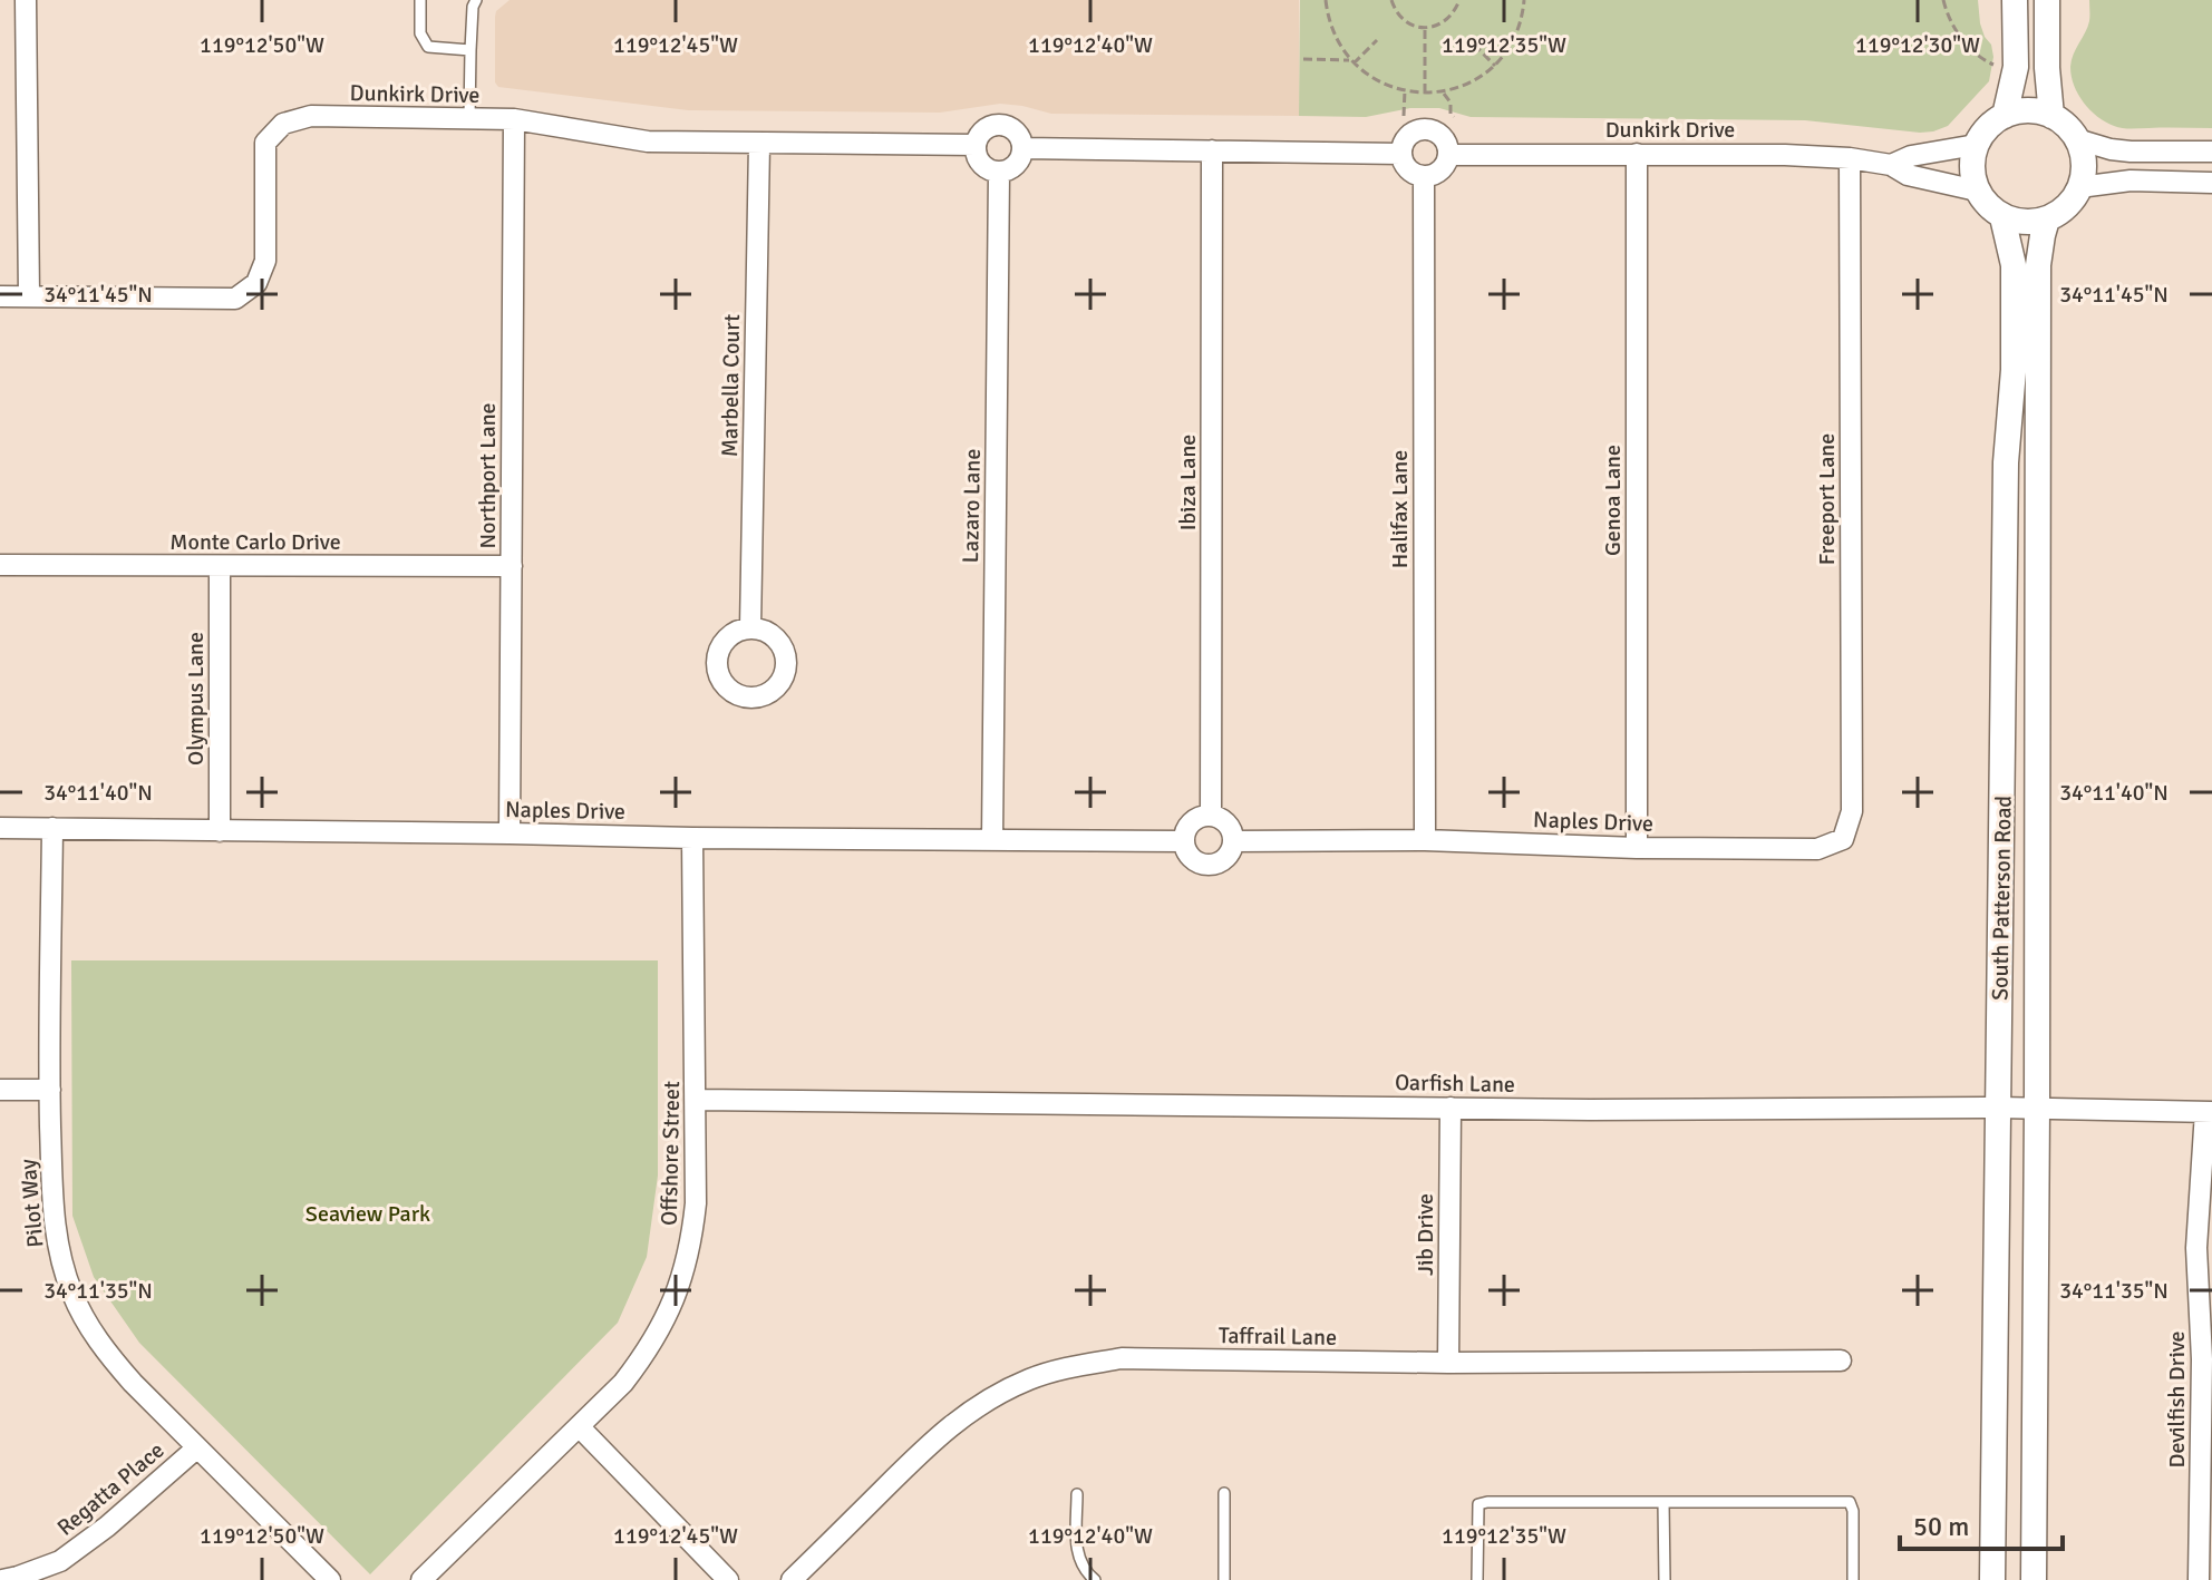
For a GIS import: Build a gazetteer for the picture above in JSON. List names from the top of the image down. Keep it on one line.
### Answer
{"streets":{"street":["Dunkirk Drive","Marbella Court","Northport Lane","Ibiza Lane","Freeport Lane","Genoa Lane","Lazaro Lane","Halifax Lane","Monte Carlo Drive","Olympus Lane","Naples Drive","South Patterson Road","Oarfish Lane","Offshore Street","Pilot Way","Jib Drive","Taffrail Lane","Devilfish Drive","Regatta Place"]},"crossings":[["Dunkirk Drive","Marbella Court"],["Dunkirk Drive","Northport Lane"],["Dunkirk Drive","Freeport Lane"],["Dunkirk Drive","Genoa Lane"],["Dunkirk Drive","Lazaro Lane"],["Dunkirk Drive","Halifax Lane"],["Dunkirk Drive","South Patterson Road"],["Northport Lane","Monte Carlo Drive"],["Northport Lane","Naples Drive"],["Ibiza Lane","Naples Drive"],["Freeport Lane","Naples Drive"],["Genoa Lane","Naples Drive"],["Lazaro Lane","Naples Drive"],["Halifax Lane","Naples Drive"],["Monte Carlo Drive","Olympus Lane"],["Olympus Lane","Naples Drive"],["Naples Drive","Offshore Street"],["Naples Drive","Pilot Way"],["South Patterson Road","Oarfish Lane"],["Oarfish Lane","Offshore Street"],["Oarfish Lane","Jib Drive"],["Oarfish Lane","Devilfish Drive"],["Pilot Way","Regatta Place"],["Jib Drive","Taffrail Lane"]],"parks":["Seaview Park"],"scale_bar":"50 m","coordinates":["119°12'50\"W","119°12'45\"W","119°12'40\"W","119°12'35\"W","119°12'30\"W","34°11'45\"N","34°11'40\"N","34°11'35\"N"]}
